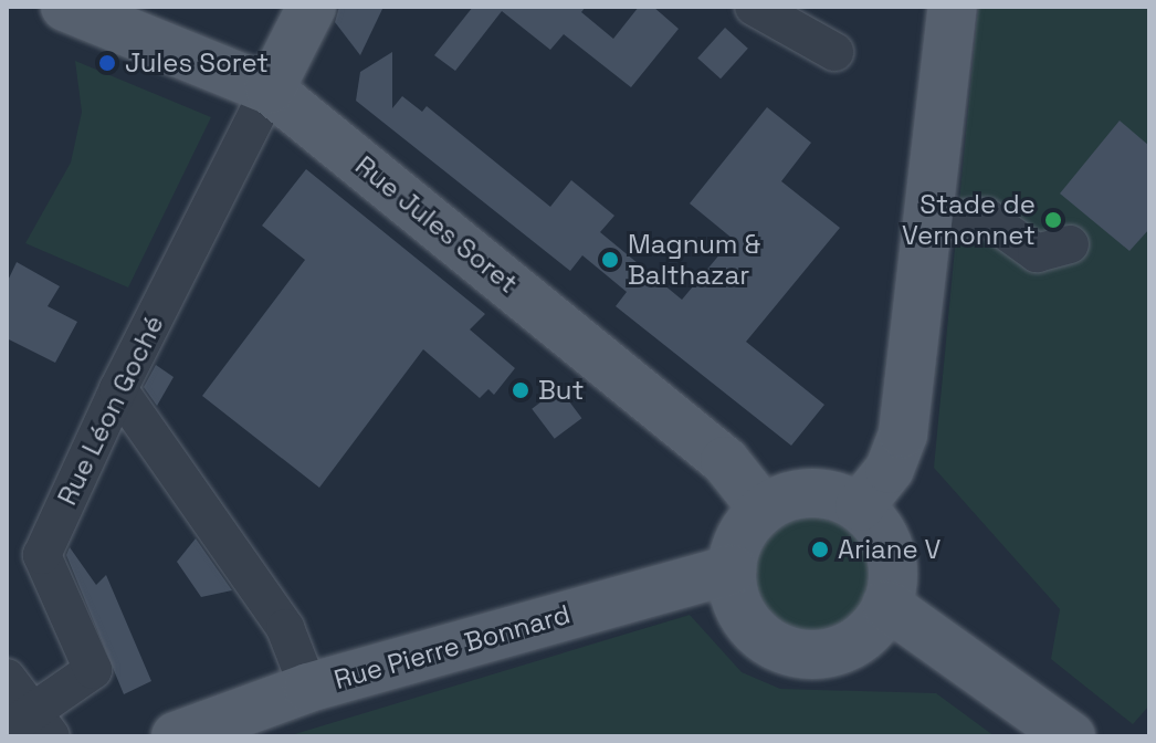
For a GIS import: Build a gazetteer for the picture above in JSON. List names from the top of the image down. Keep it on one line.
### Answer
{"streets":{"main road":["Rue Jules Soret","Rue Pierre Bonnard"],"street":["Rue Léon Goché"]},"crossings":[["Rue Jules Soret","Rue Léon Goché"],["Rue Jules Soret","Rue Pierre Bonnard"]],"places":["Jules Soret","Stade de Vernonnet","Magnum & Balthazar","But","Ariane V"]}
